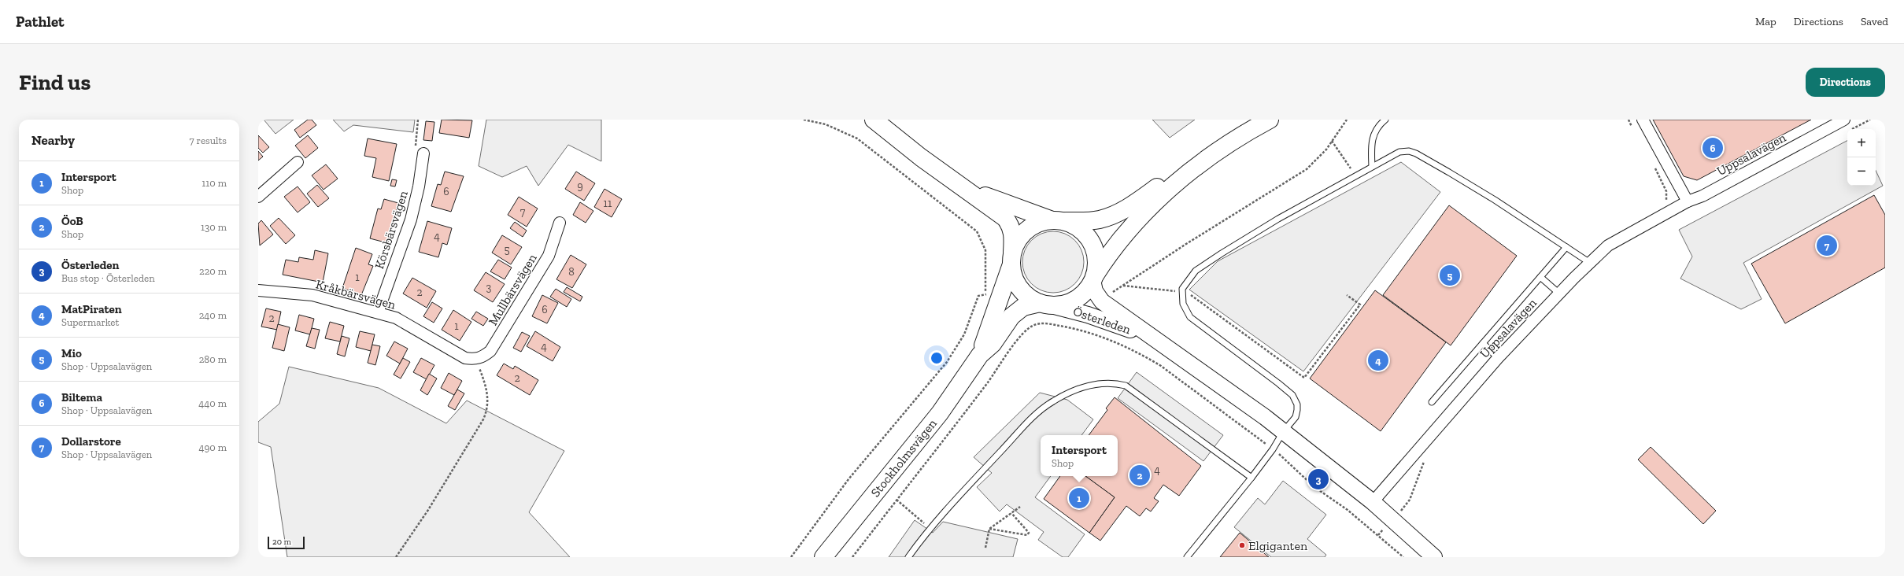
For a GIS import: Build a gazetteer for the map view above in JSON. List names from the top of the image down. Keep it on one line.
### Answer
{"streets":{"main road":["Stockholmsvägen"],"street":["Uppsalavägen","Körsbärsvägen","Mullbärsvägen","Kråkbärsvägen","Österleden"]},"crossings":[["Uppsalavägen","Österleden"],["Körsbärsvägen","Kråkbärsvägen"],["Mullbärsvägen","Kråkbärsvägen"],["Österleden","Stockholmsvägen"]],"places":["Elgiganten"],"house_numbers":["9","6","11","7","4","5","8","1","3","2","6","2","1","4","2","4"],"scale_bar":"20 m","page":{"header":"Pathlet","nav":["Map","Directions","Saved"],"buttons":"Directions","title":"Find us","heading":["Nearby","7 results"],"map_buttons":["+","−"],"pins":["6","7","5","4","2","3","1"],"list":[{"mark":"1","name":"Intersport","note":"Shop","value":"110 m"},{"mark":"2","name":"ÖoB","note":"Shop","value":"130 m"},{"mark":"3","name":"Österleden","note":"Bus stop · Österleden","value":"220 m"},{"mark":"4","name":"MatPiraten","note":"Supermarket","value":"240 m"},{"mark":"5","name":"Mio","note":"Shop · Uppsalavägen","value":"280 m"},{"mark":"6","name":"Biltema","note":"Shop · Uppsalavägen","value":"440 m"},{"mark":"7","name":"Dollarstore","note":"Shop · Uppsalavägen","value":"490 m"}],"popup":["Intersport","Shop"],"scale":"20 m"}}
